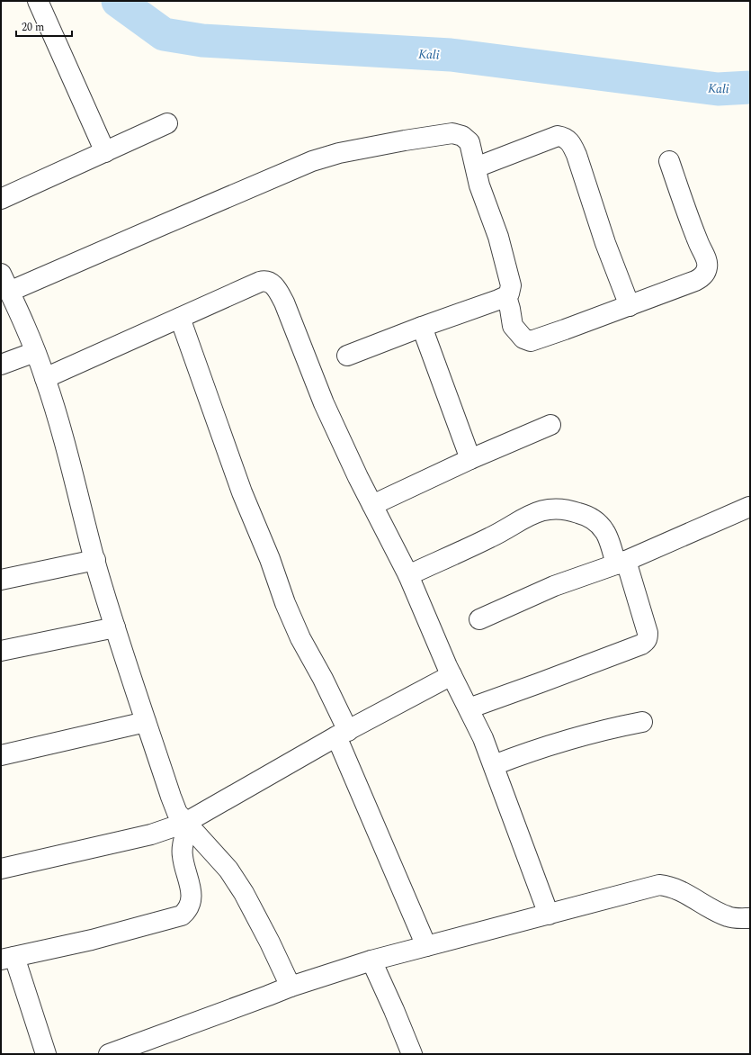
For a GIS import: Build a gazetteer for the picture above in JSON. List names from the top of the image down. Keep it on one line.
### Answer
{"water":["Kali"],"scale_bar":"20 m"}
